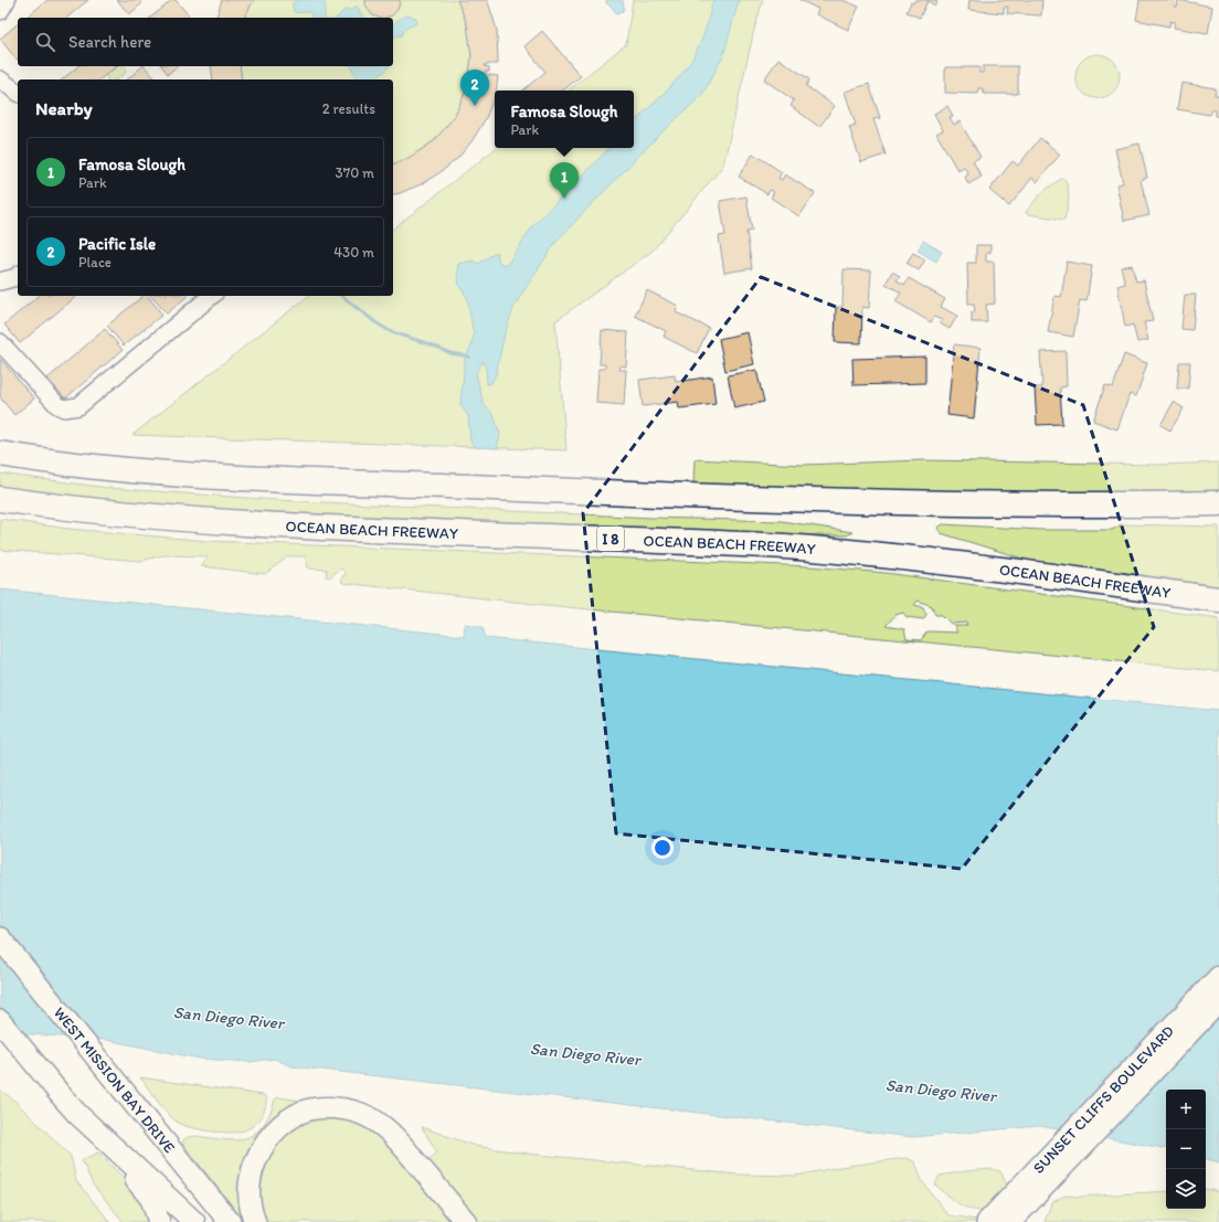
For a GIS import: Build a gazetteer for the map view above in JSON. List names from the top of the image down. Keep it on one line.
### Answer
{"streets":{"highway":["OCEAN BEACH FREEWAY","I 8"],"main road":["WEST MISSION BAY DRIVE","SUNSET CLIFFS BOULEVARD"]},"water":["San Diego River"],"page":{"search":"Search here","pins":["2","1"],"heading":["Nearby","2 results"],"popup":["Famosa Slough","Park"],"list":[{"mark":"1","name":"Famosa Slough","note":"Park","value":"370 m"},{"mark":"2","name":"Pacific Isle","note":"Place","value":"430 m"}],"map_buttons":["+","−"]}}
